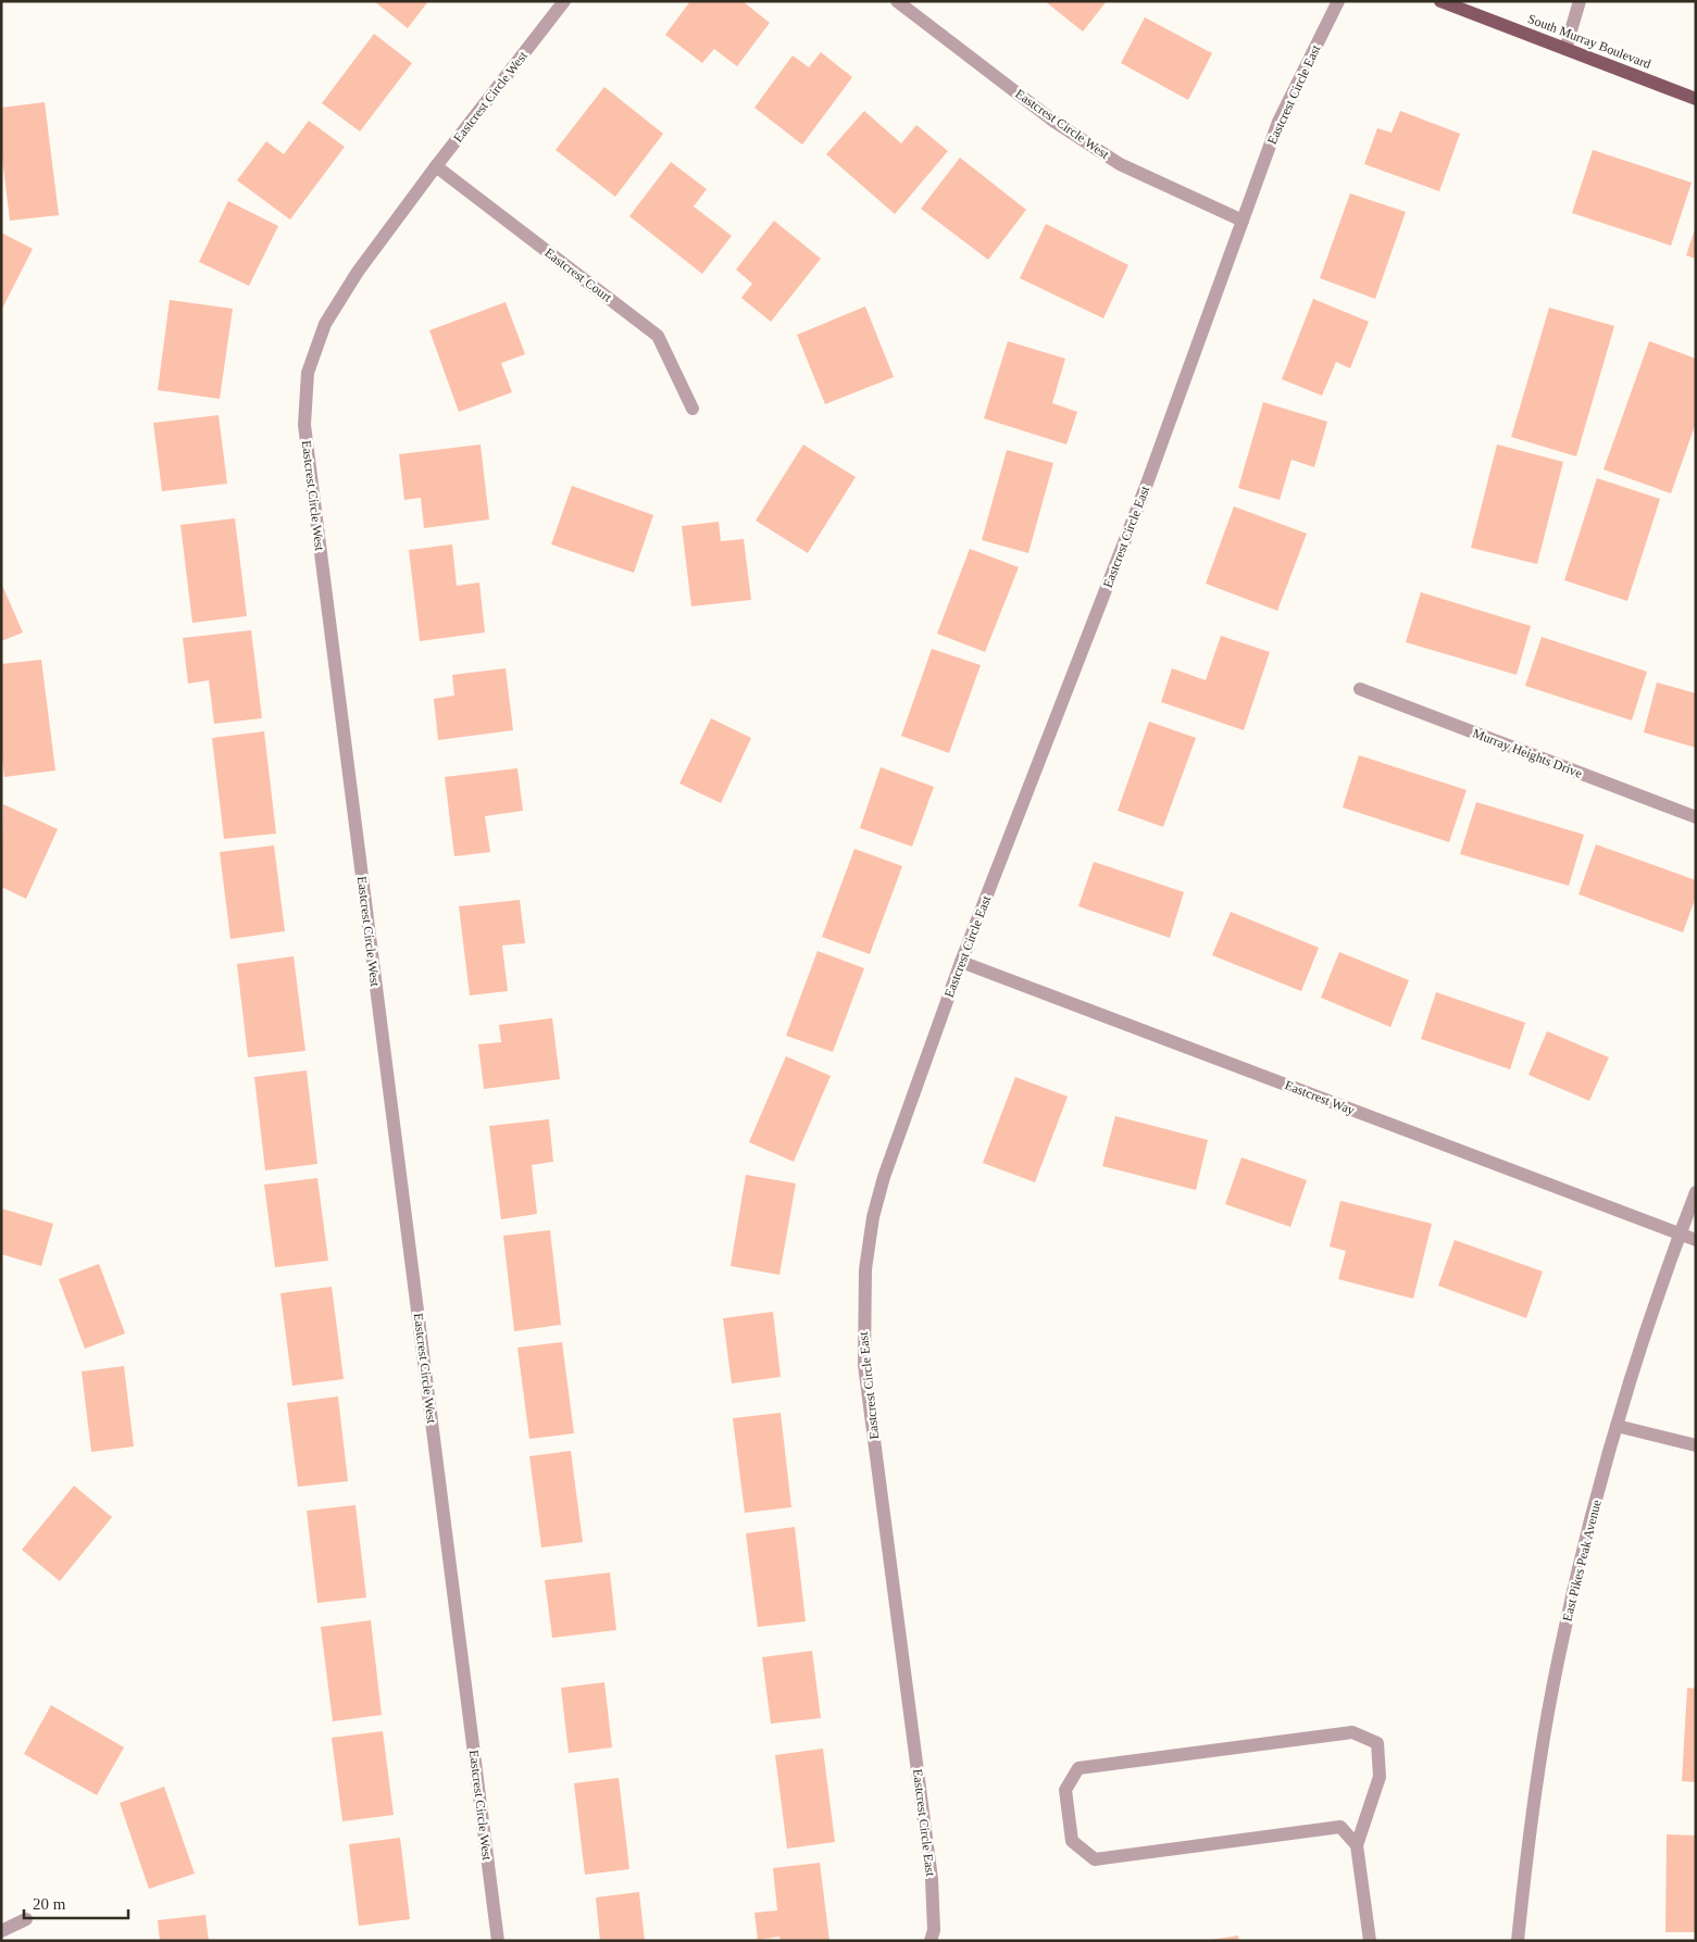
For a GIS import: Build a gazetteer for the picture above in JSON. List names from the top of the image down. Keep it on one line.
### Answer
{"streets":{"main road":["South Murray Boulevard"],"street":["Eastcrest Circle East","Eastcrest Circle West","Eastcrest Court","Murray Heights Drive","Eastcrest Way","East Pikes Peak Avenue"]},"crossings":[["Eastcrest Circle East","Eastcrest Circle West"],["Eastcrest Circle East","Eastcrest Way"],["Eastcrest Circle West","Eastcrest Court"],["Eastcrest Way","East Pikes Peak Avenue"]],"scale_bar":"20 m"}
